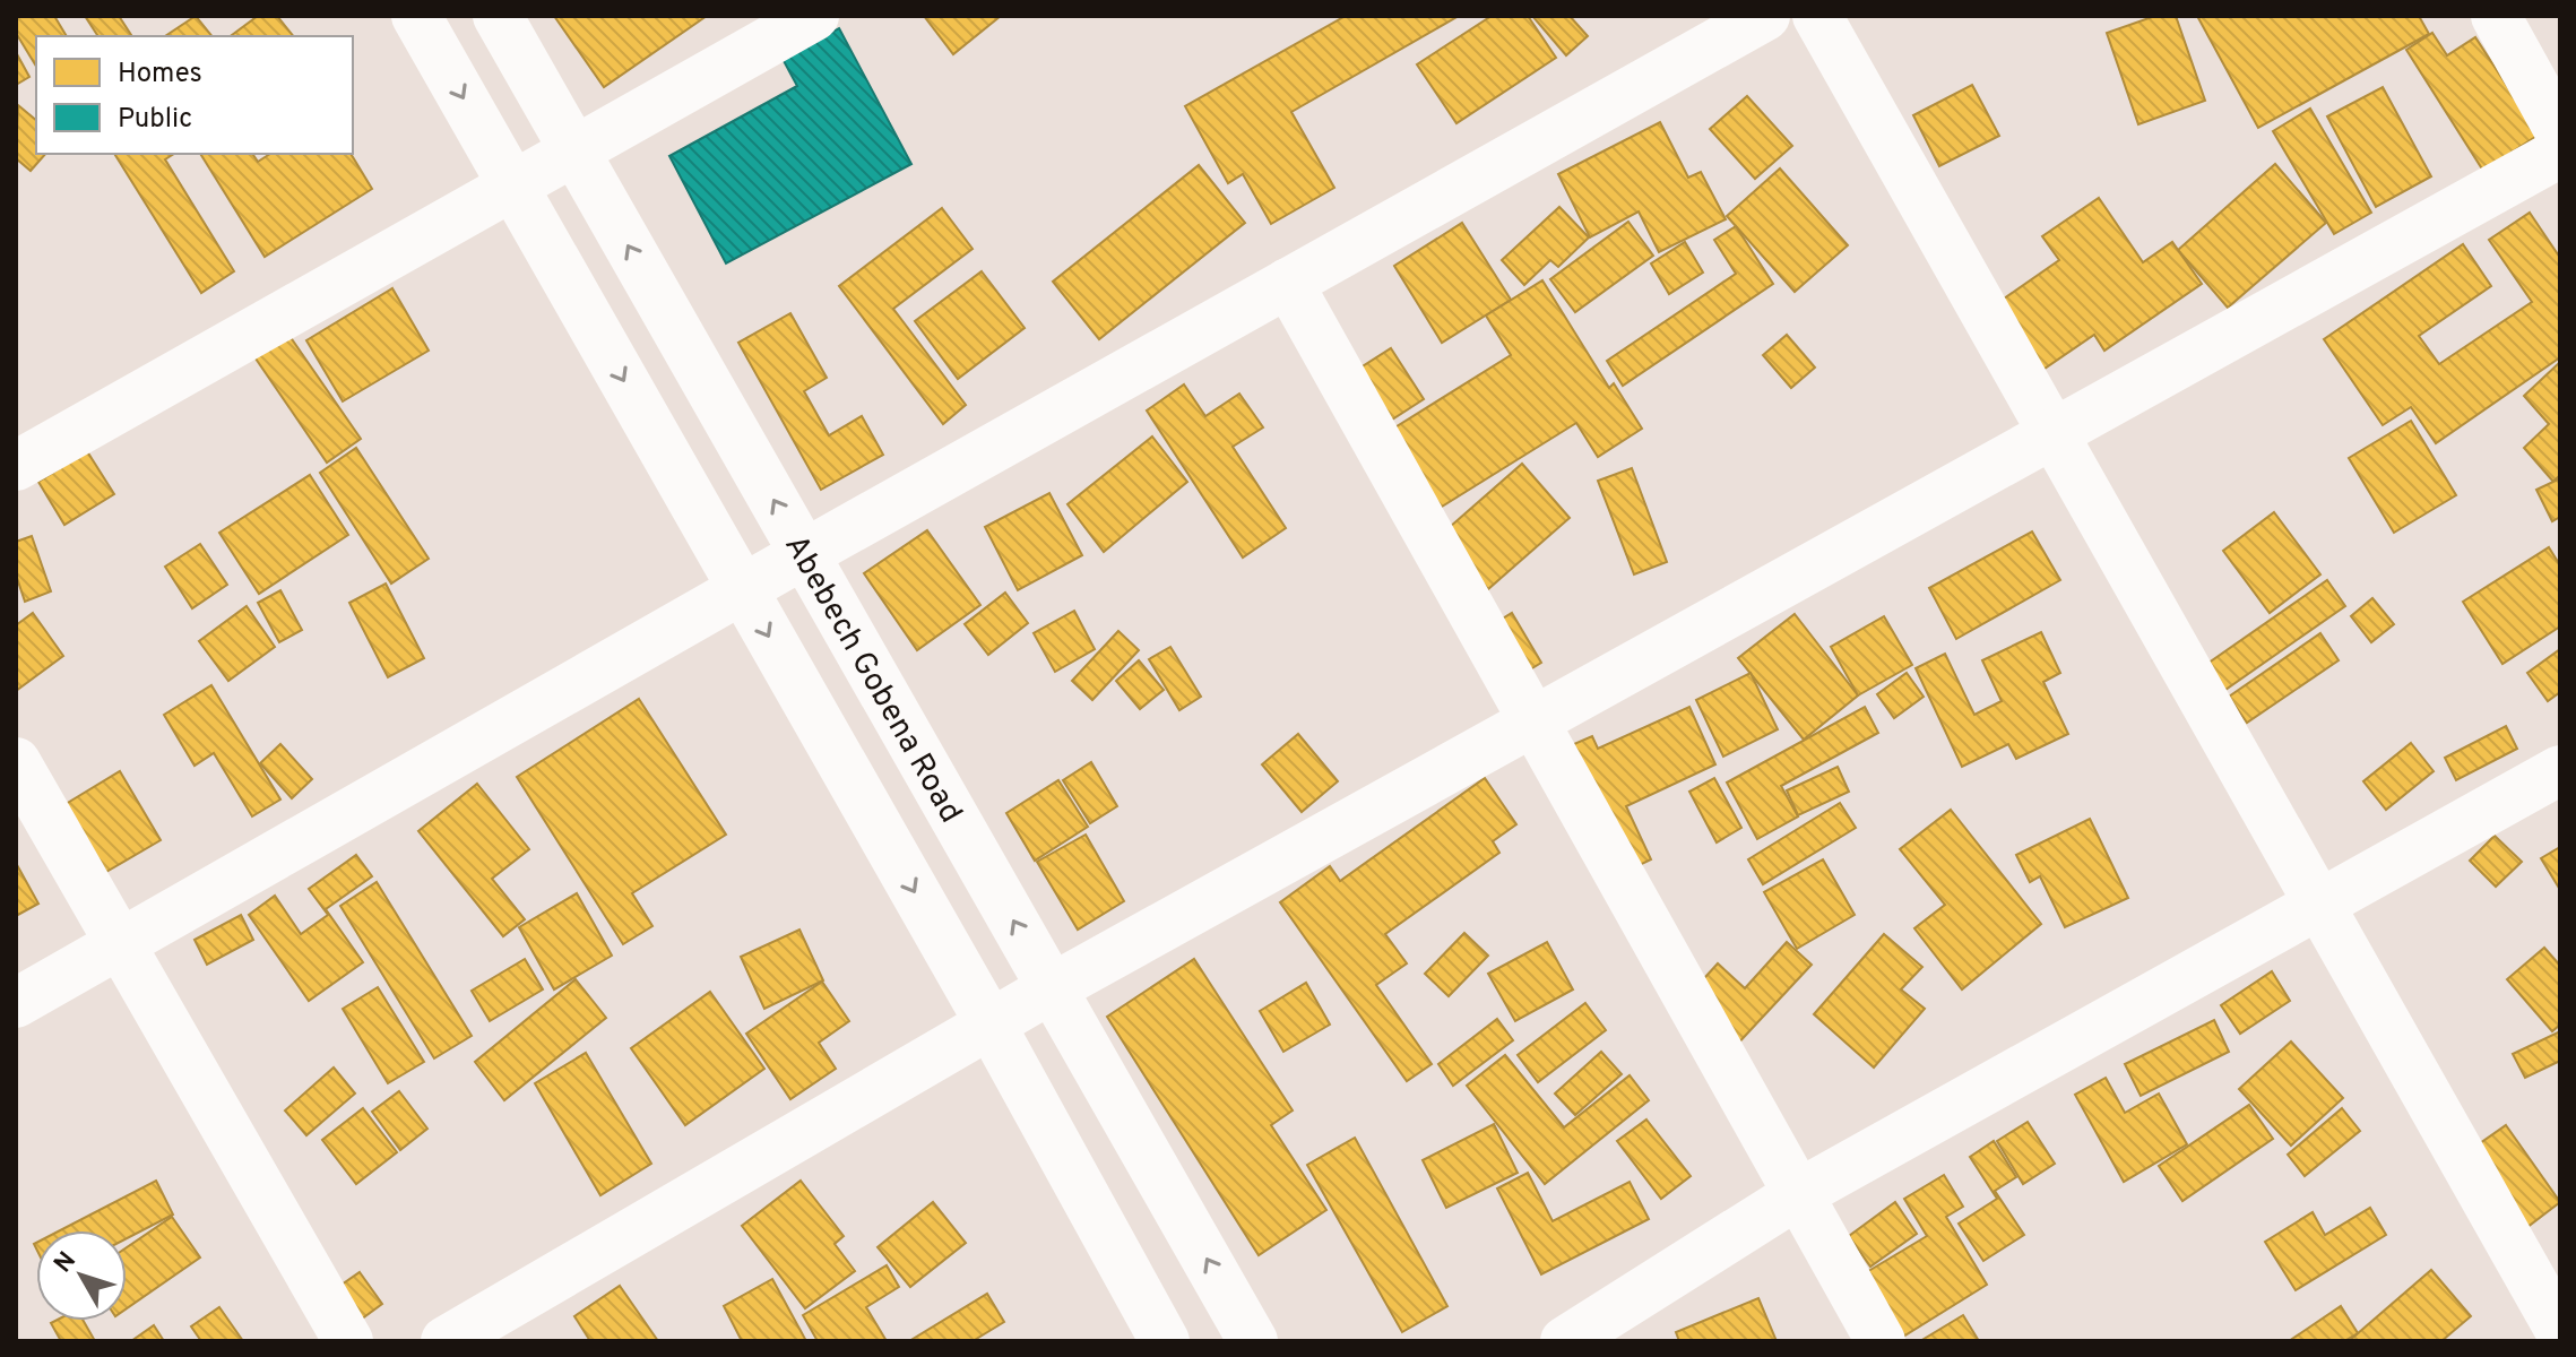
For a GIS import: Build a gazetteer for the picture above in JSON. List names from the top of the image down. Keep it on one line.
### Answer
{"streets":{"street":["Abebech Gobena Road"]},"legend":["Homes","Public"],"north":"top left"}
